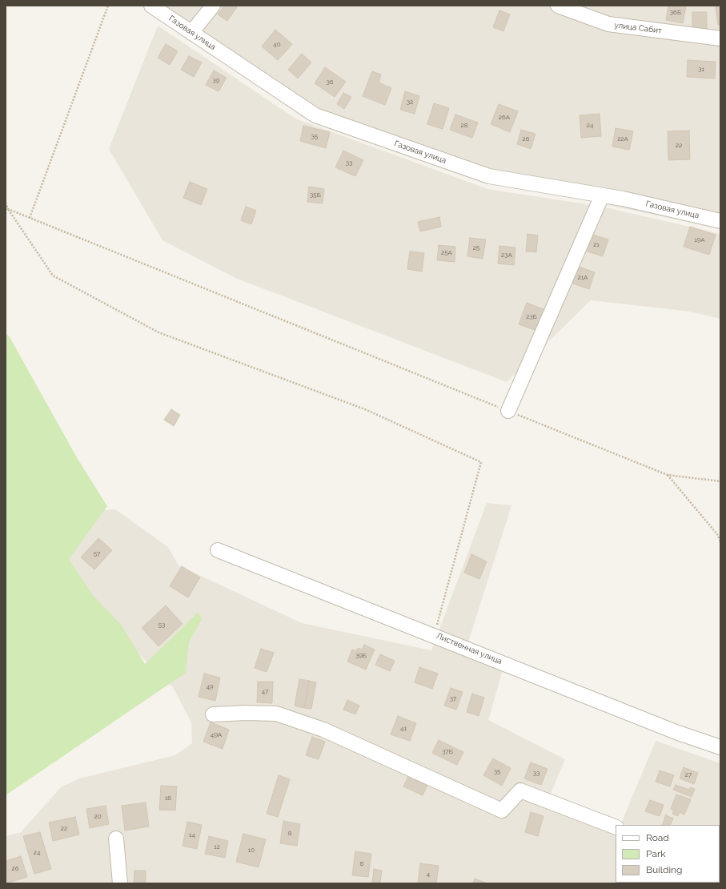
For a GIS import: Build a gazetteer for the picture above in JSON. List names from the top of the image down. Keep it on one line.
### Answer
{"streets":{"street":["улица Сабит","Газовая улица","Лиственная улица"]},"house_numbers":["36Б","40","31","39","36","32","26А","28","24","35","26","22А","22","33","35Б","19А","21","25","25А","23А","21А","23Б","57","53","39Б","49","47","37","41","49А","37Б","35","33","27","16","20","22","8","14","12","10","24","6","26","4"],"legend":["Road","Park","Building"]}
